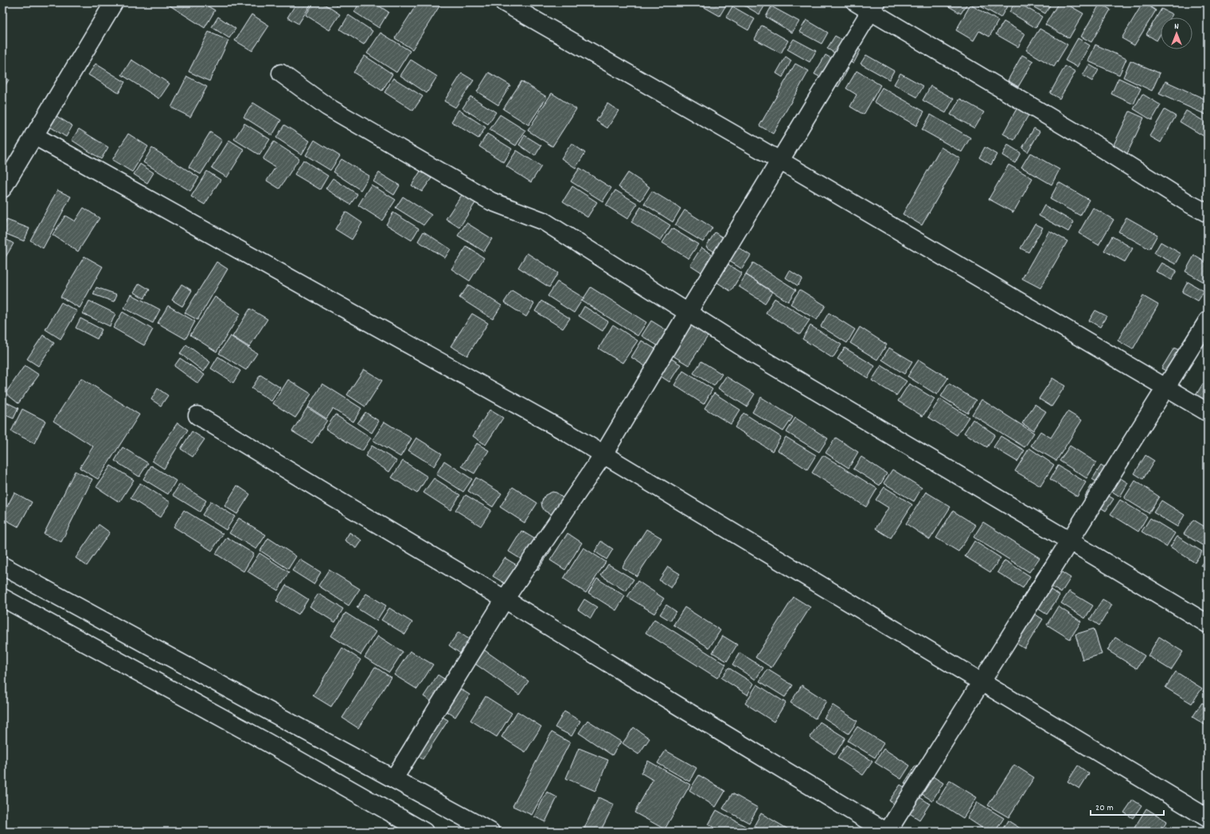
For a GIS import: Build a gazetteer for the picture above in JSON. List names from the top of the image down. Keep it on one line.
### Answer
{"scale_bar":"20 m","north":"top"}
